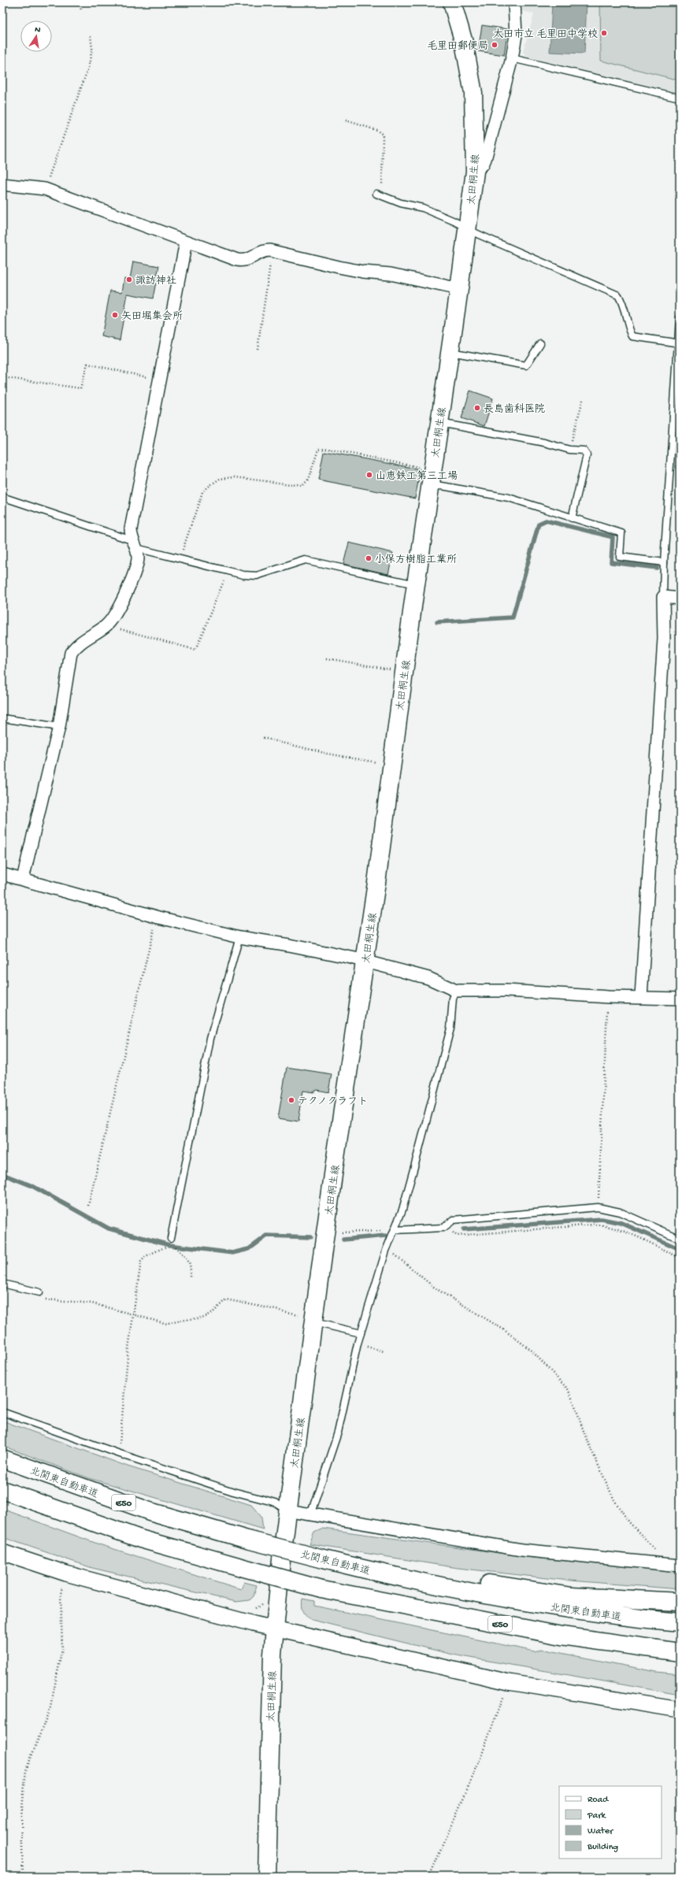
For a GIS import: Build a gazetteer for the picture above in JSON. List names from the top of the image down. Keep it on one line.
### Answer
{"streets":{"main road":["太田桐生線","北関東自動車道","E50"]},"places":["太田市立 毛里田中学校","毛里田郵便局","諏訪神社","矢田堀集会所","長島歯科医院","山恵鉄工第三工場","小保方樹脂工業所","テクノクラフト"],"legend":["Road","Park","Water","Building"],"north":"top"}
